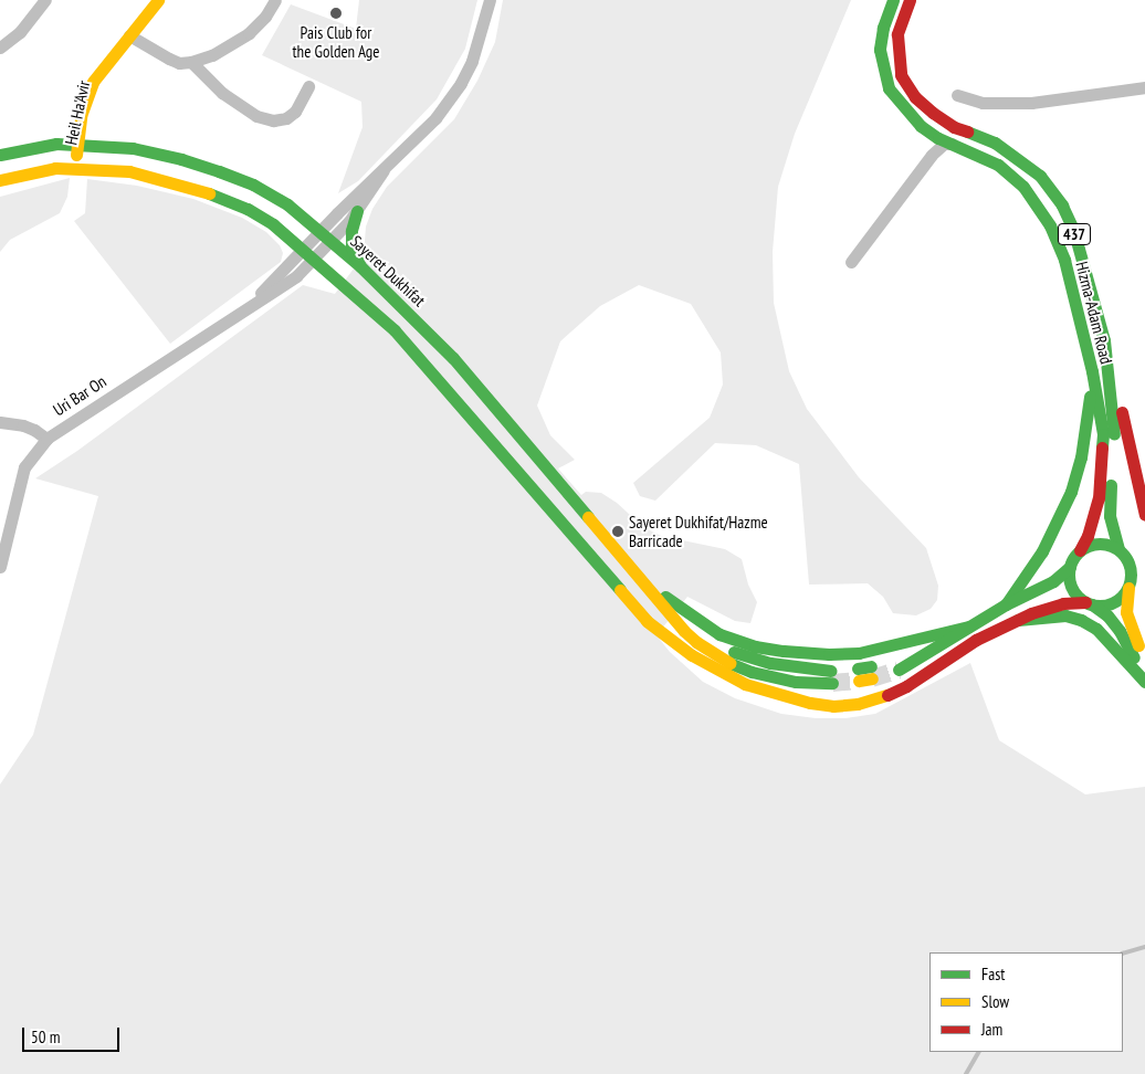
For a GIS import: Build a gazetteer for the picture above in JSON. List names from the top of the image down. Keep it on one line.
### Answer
{"streets":{"main road":["Heil Ha'Avir","437","Sayeret Dukhifat","Hizma-Adam Road"],"street":["Uri Bar On"]},"crossings":[["Heil Ha'Avir","Sayeret Dukhifat"],["Sayeret Dukhifat","Uri Bar On"]],"places":["Pais Club for the Golden Age","Sayeret Dukhifat/Hazme Barricade"],"legend":["Fast","Slow","Jam"],"scale_bar":"50 m"}
